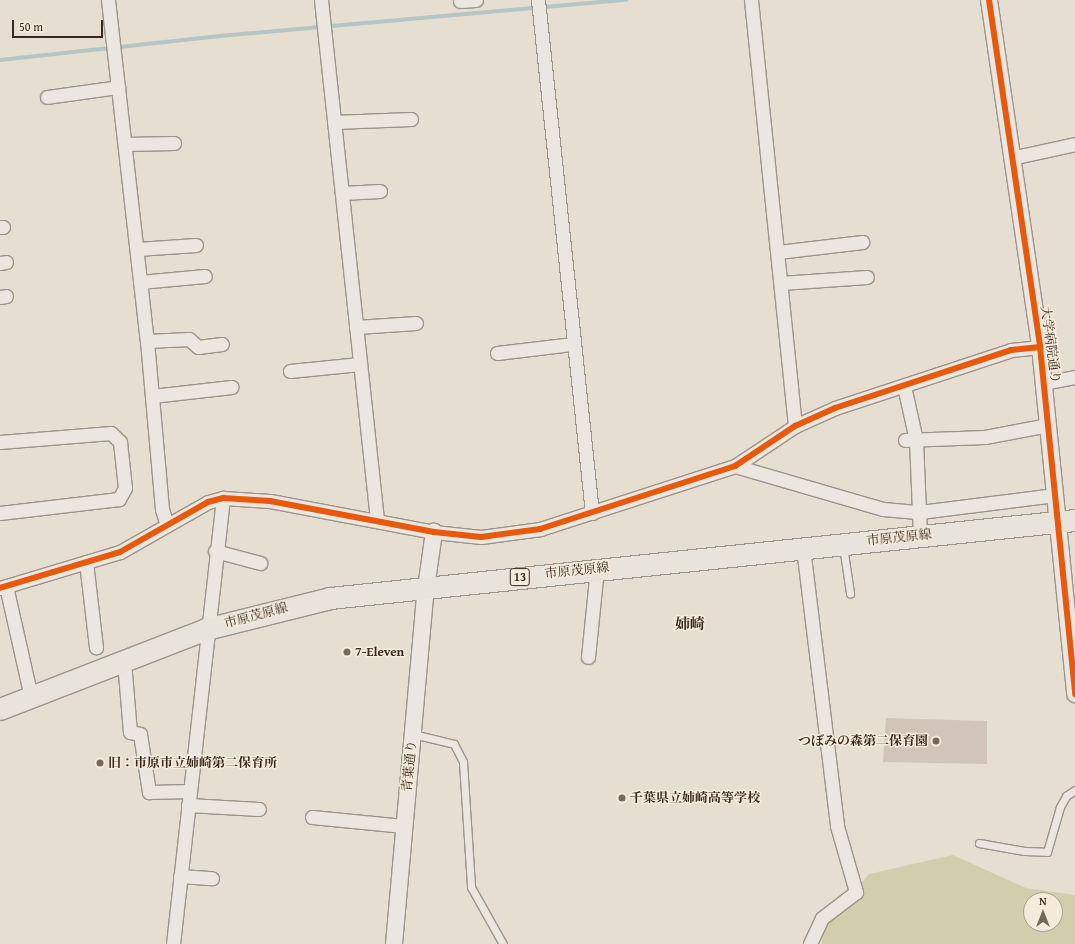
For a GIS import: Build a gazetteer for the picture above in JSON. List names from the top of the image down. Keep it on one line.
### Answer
{"streets":{"main road":["市原茂原線","13"],"street":["大学病院通り","青葉通り"]},"crossings":[["大学病院通り","市原茂原線"],["市原茂原線","青葉通り"]],"districts":["姉崎"],"places":["7-Eleven","つぼみの森第二保育園","旧：市原市立姉崎第二保育所","千葉県立姉崎高等学校"],"scale_bar":"50 m","north":"top"}
